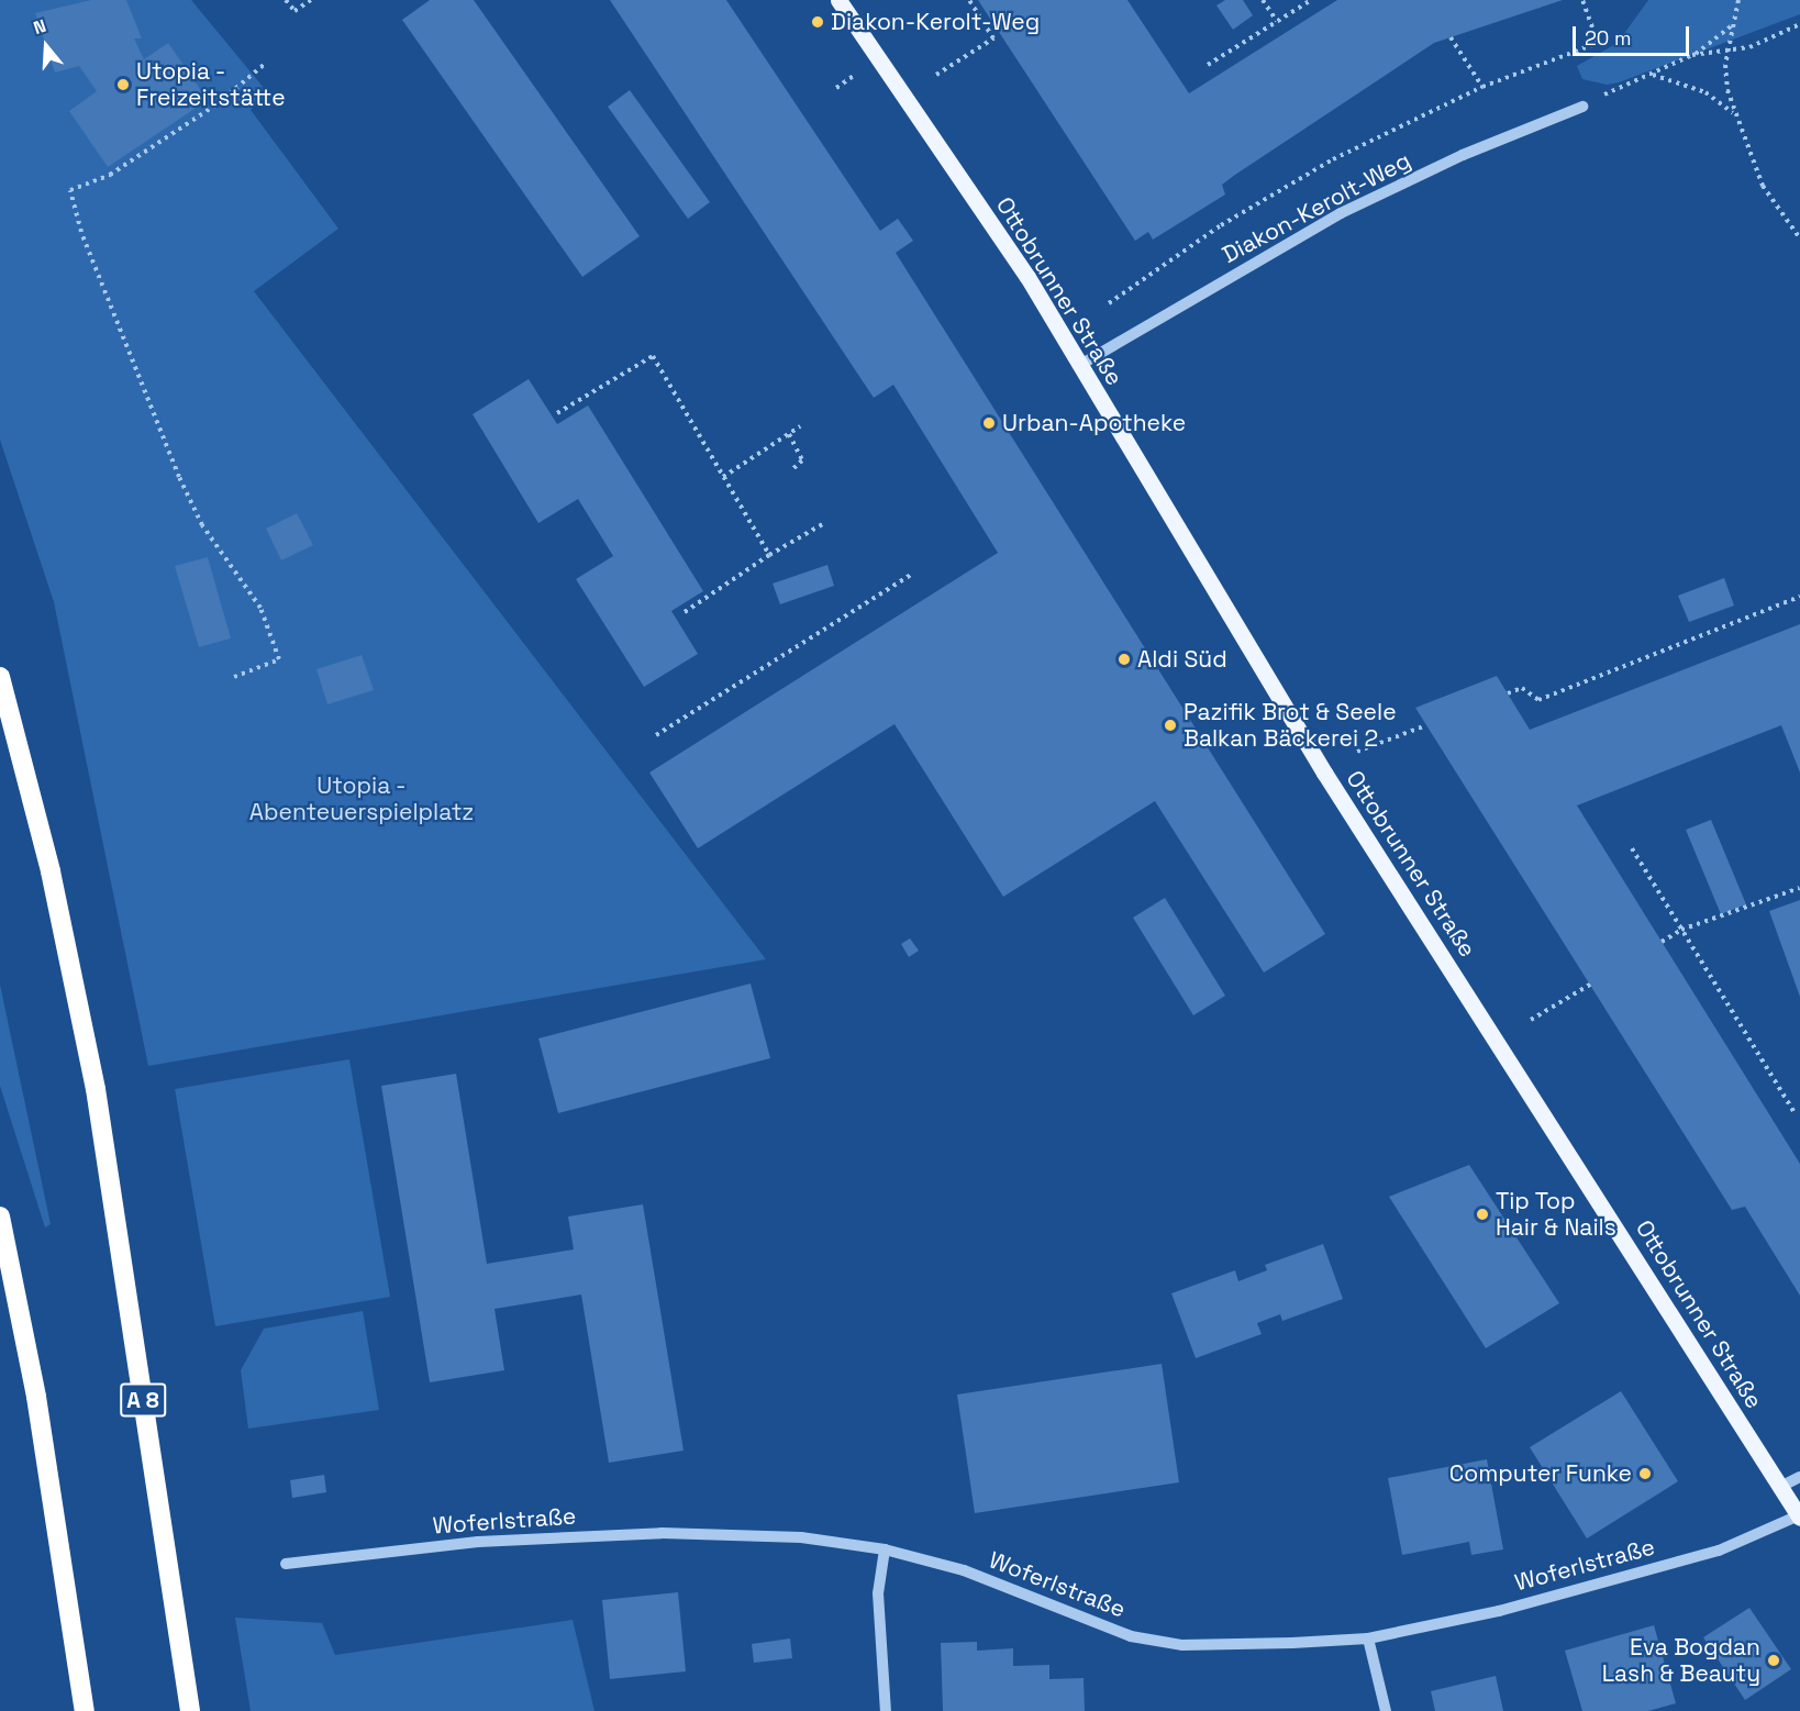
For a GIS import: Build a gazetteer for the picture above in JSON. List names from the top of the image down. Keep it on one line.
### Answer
{"streets":{"highway":["A 8"],"main road":["Ottobrunner Straße"],"street":["Diakon-Kerolt-Weg","Woferlstraße"]},"crossings":[["Diakon-Kerolt-Weg","Ottobrunner Straße"],["Ottobrunner Straße","Woferlstraße"]],"parks":["Utopia - Abenteuerspielplatz"],"places":["Diakon-Kerolt-Weg","Utopia - Freizeitstätte","Urban-Apotheke","Aldi Süd","Pazifik Brot & Seele Balkan Bäckerei 2","Tip Top Hair & Nails","Computer Funke","Eva Bogdan Lash & Beauty"],"scale_bar":"20 m","north":"top"}
